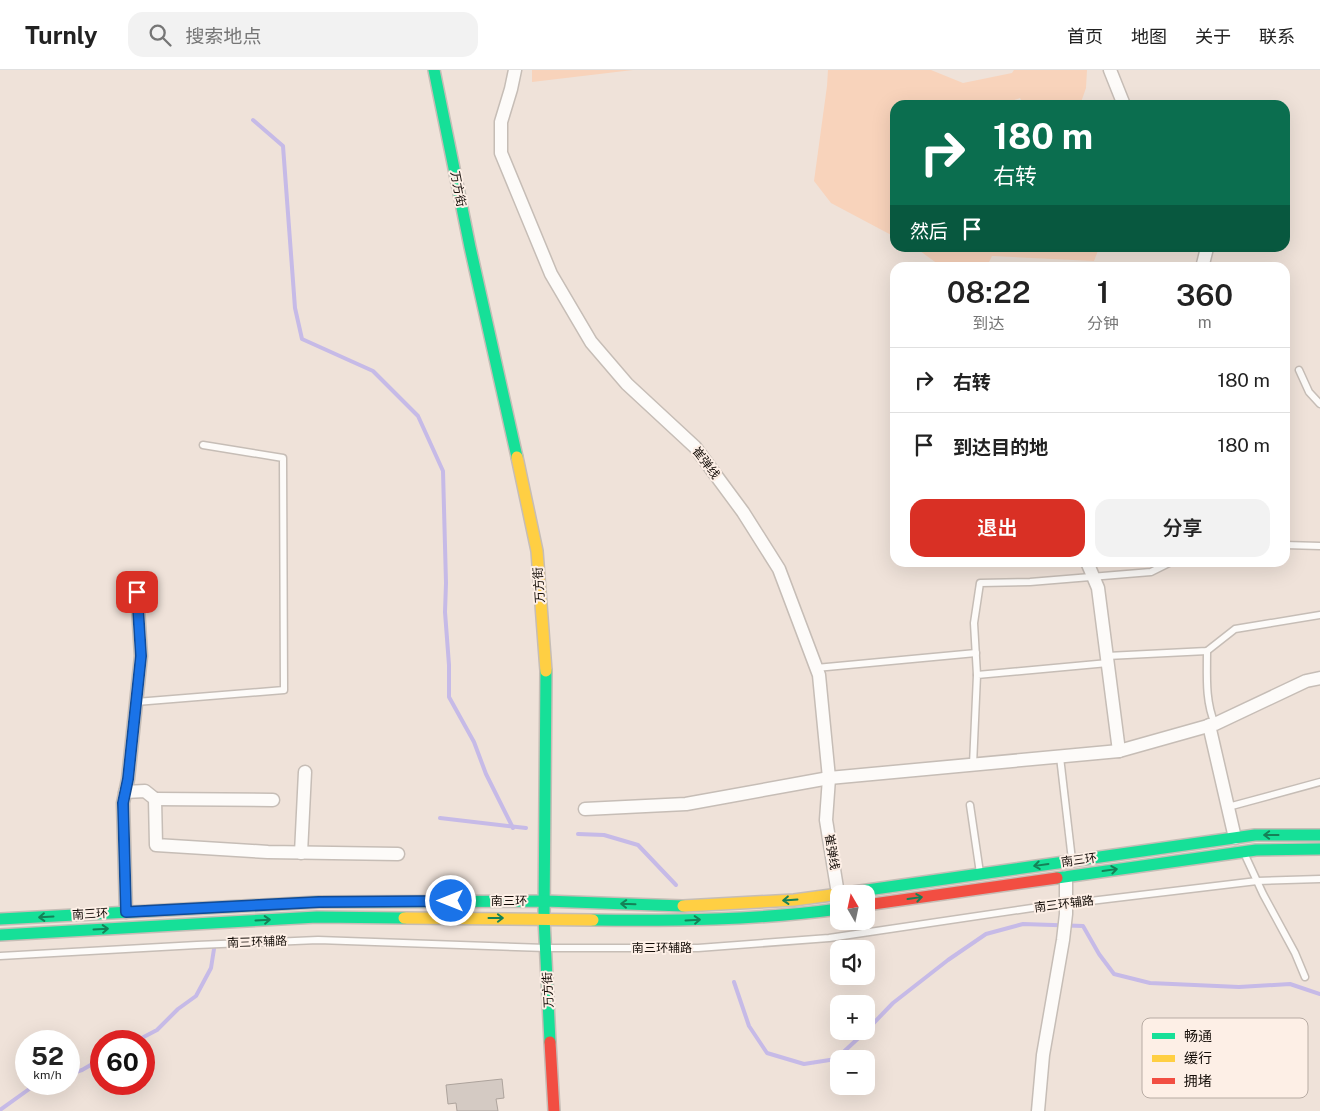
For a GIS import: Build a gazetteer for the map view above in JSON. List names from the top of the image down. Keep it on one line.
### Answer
{"streets":{"main road":["万方街","南三环"],"street":["崔弹线"],"lane":["南三环辅路"]},"crossings":[["万方街","南三环"],["万方街","南三环辅路"]],"legend":["畅通","缓行","拥堵"],"north":"top","page":{"header":"Turnly","search":"搜索地点","nav":["首页","地图","关于","联系"],"turn":["180 m","右转"],"then":"然后","eta":["08:22","到达","1","分钟","360","m"],"list":[{"name":"右转","value":"180 m"},{"name":"到达目的地","value":"180 m"}],"buttons":["退出","分享"],"map_buttons":["+","−"],"speed":"52 km/h","limit":"60"}}
